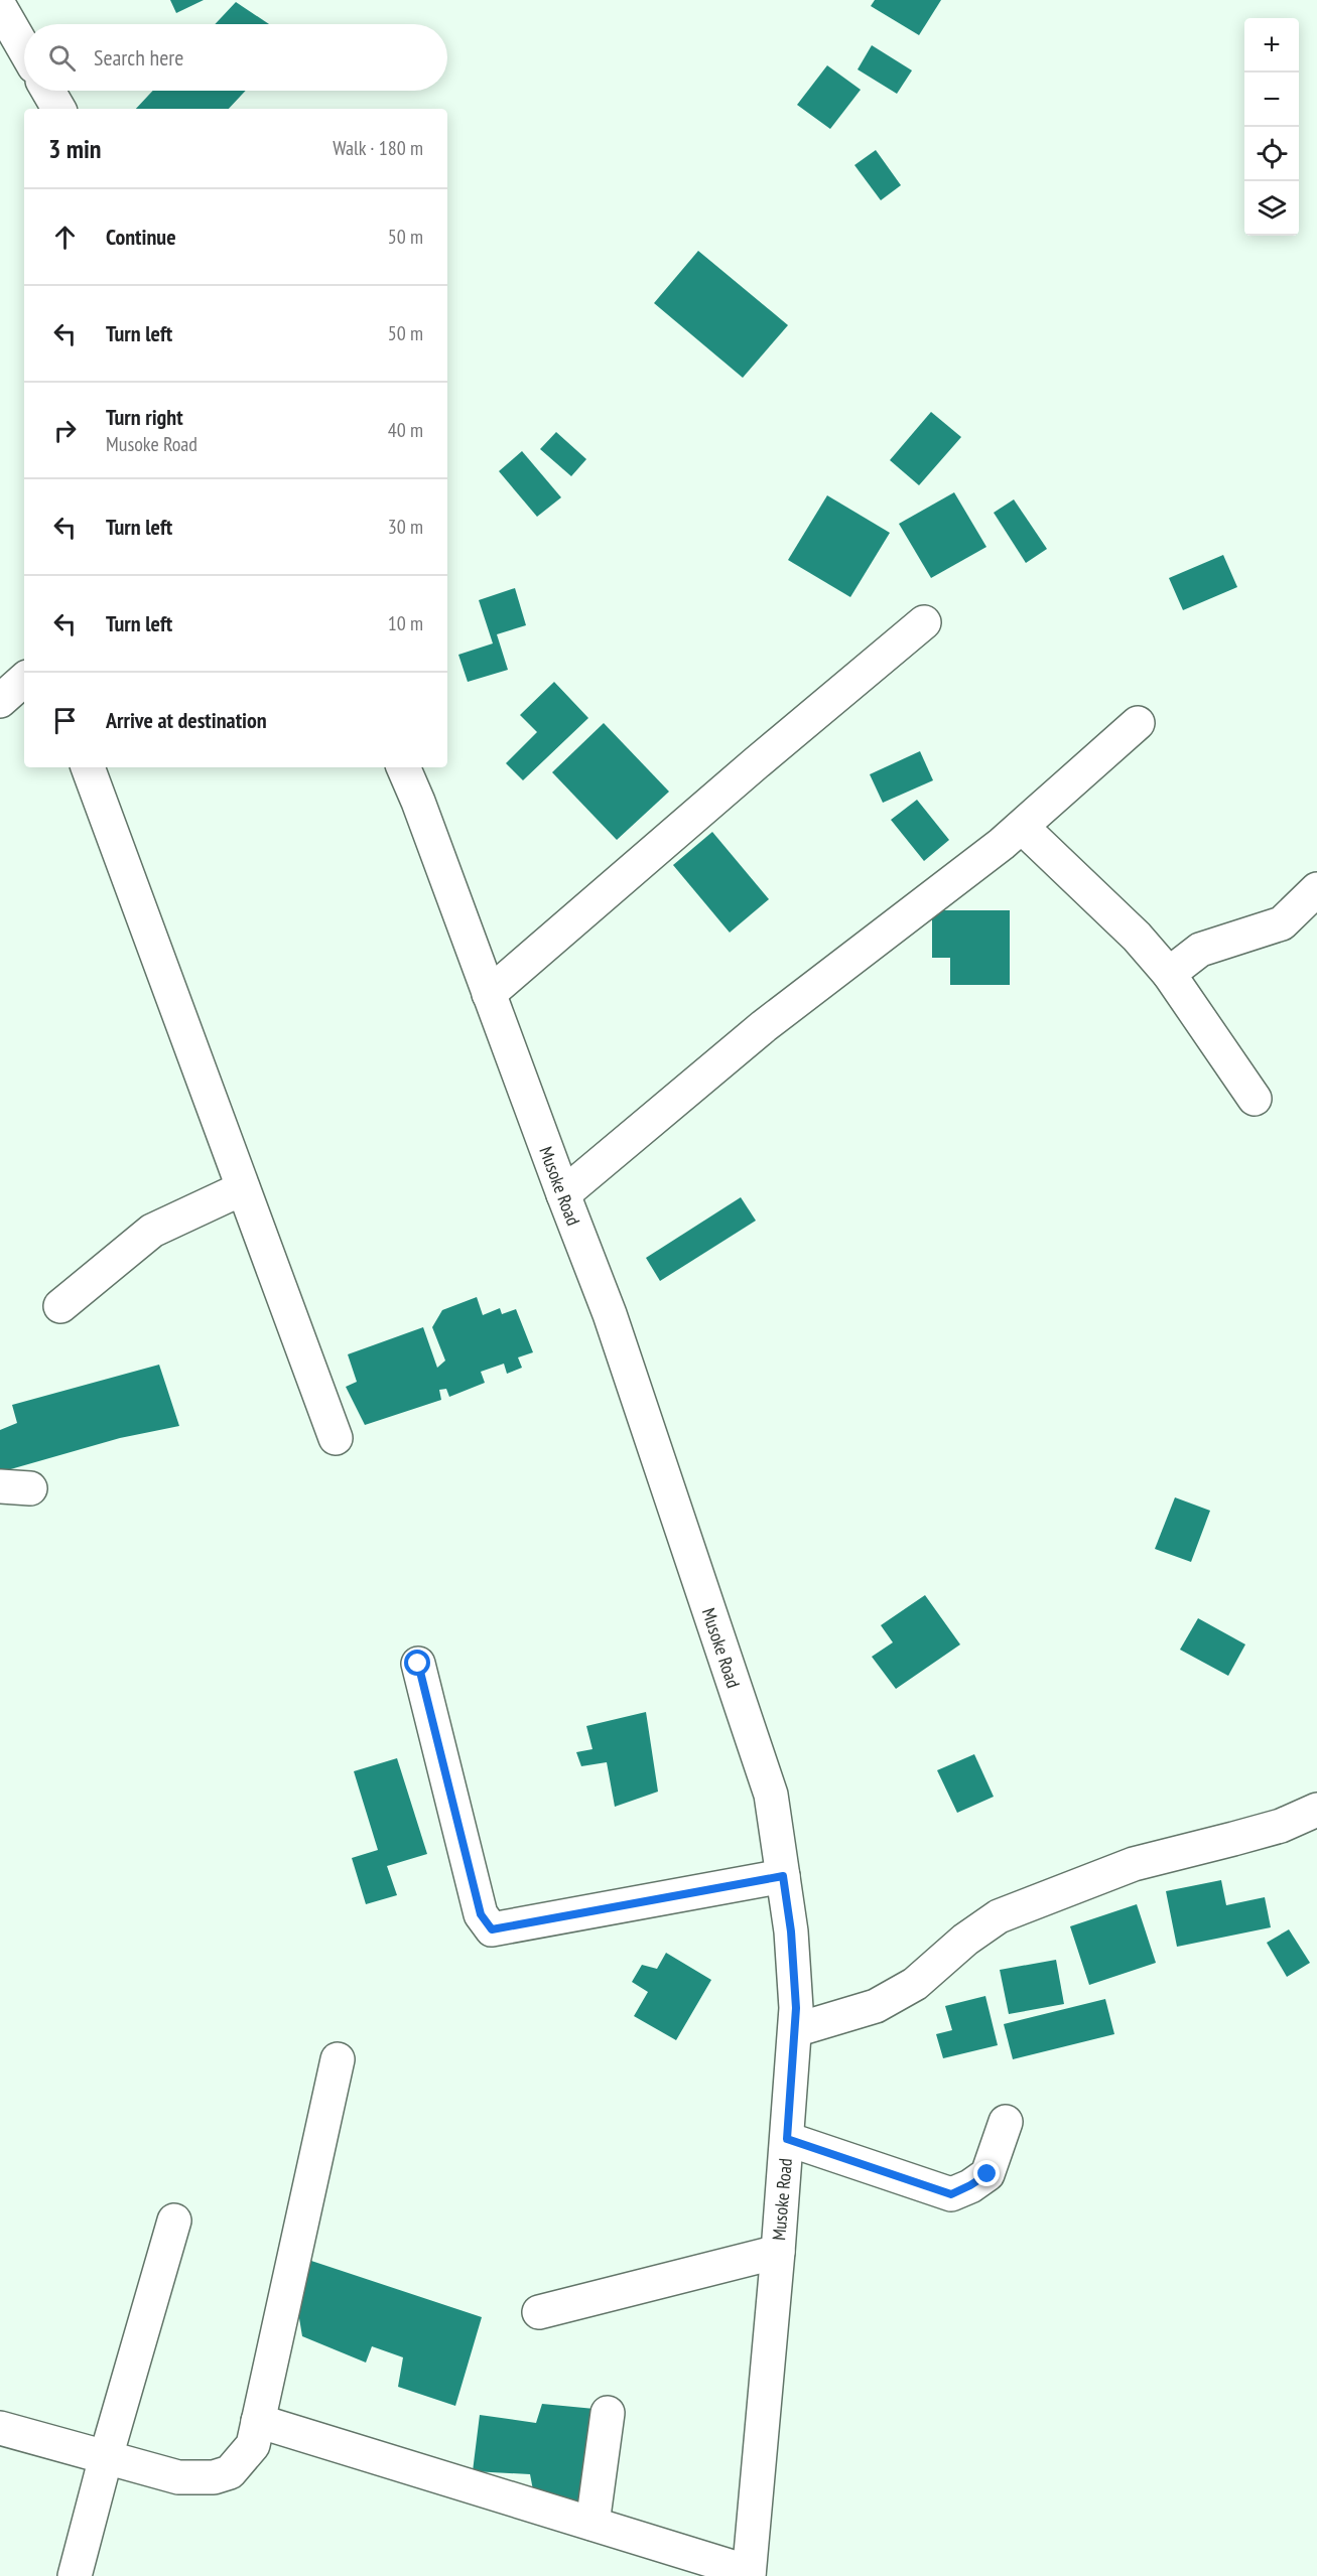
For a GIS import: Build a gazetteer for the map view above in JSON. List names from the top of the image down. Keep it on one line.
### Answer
{"streets":{"street":["Musoke Road"]},"page":{"map_buttons":["+","−"],"search":"Search here","heading":["3 min","Walk · 180 m"],"list":[["Continue","50 m"],["Turn left","50 m"],["Turn right","Musoke Road","40 m"],["Turn left","30 m"],["Turn left","10 m"],"Arrive at destination"]}}
